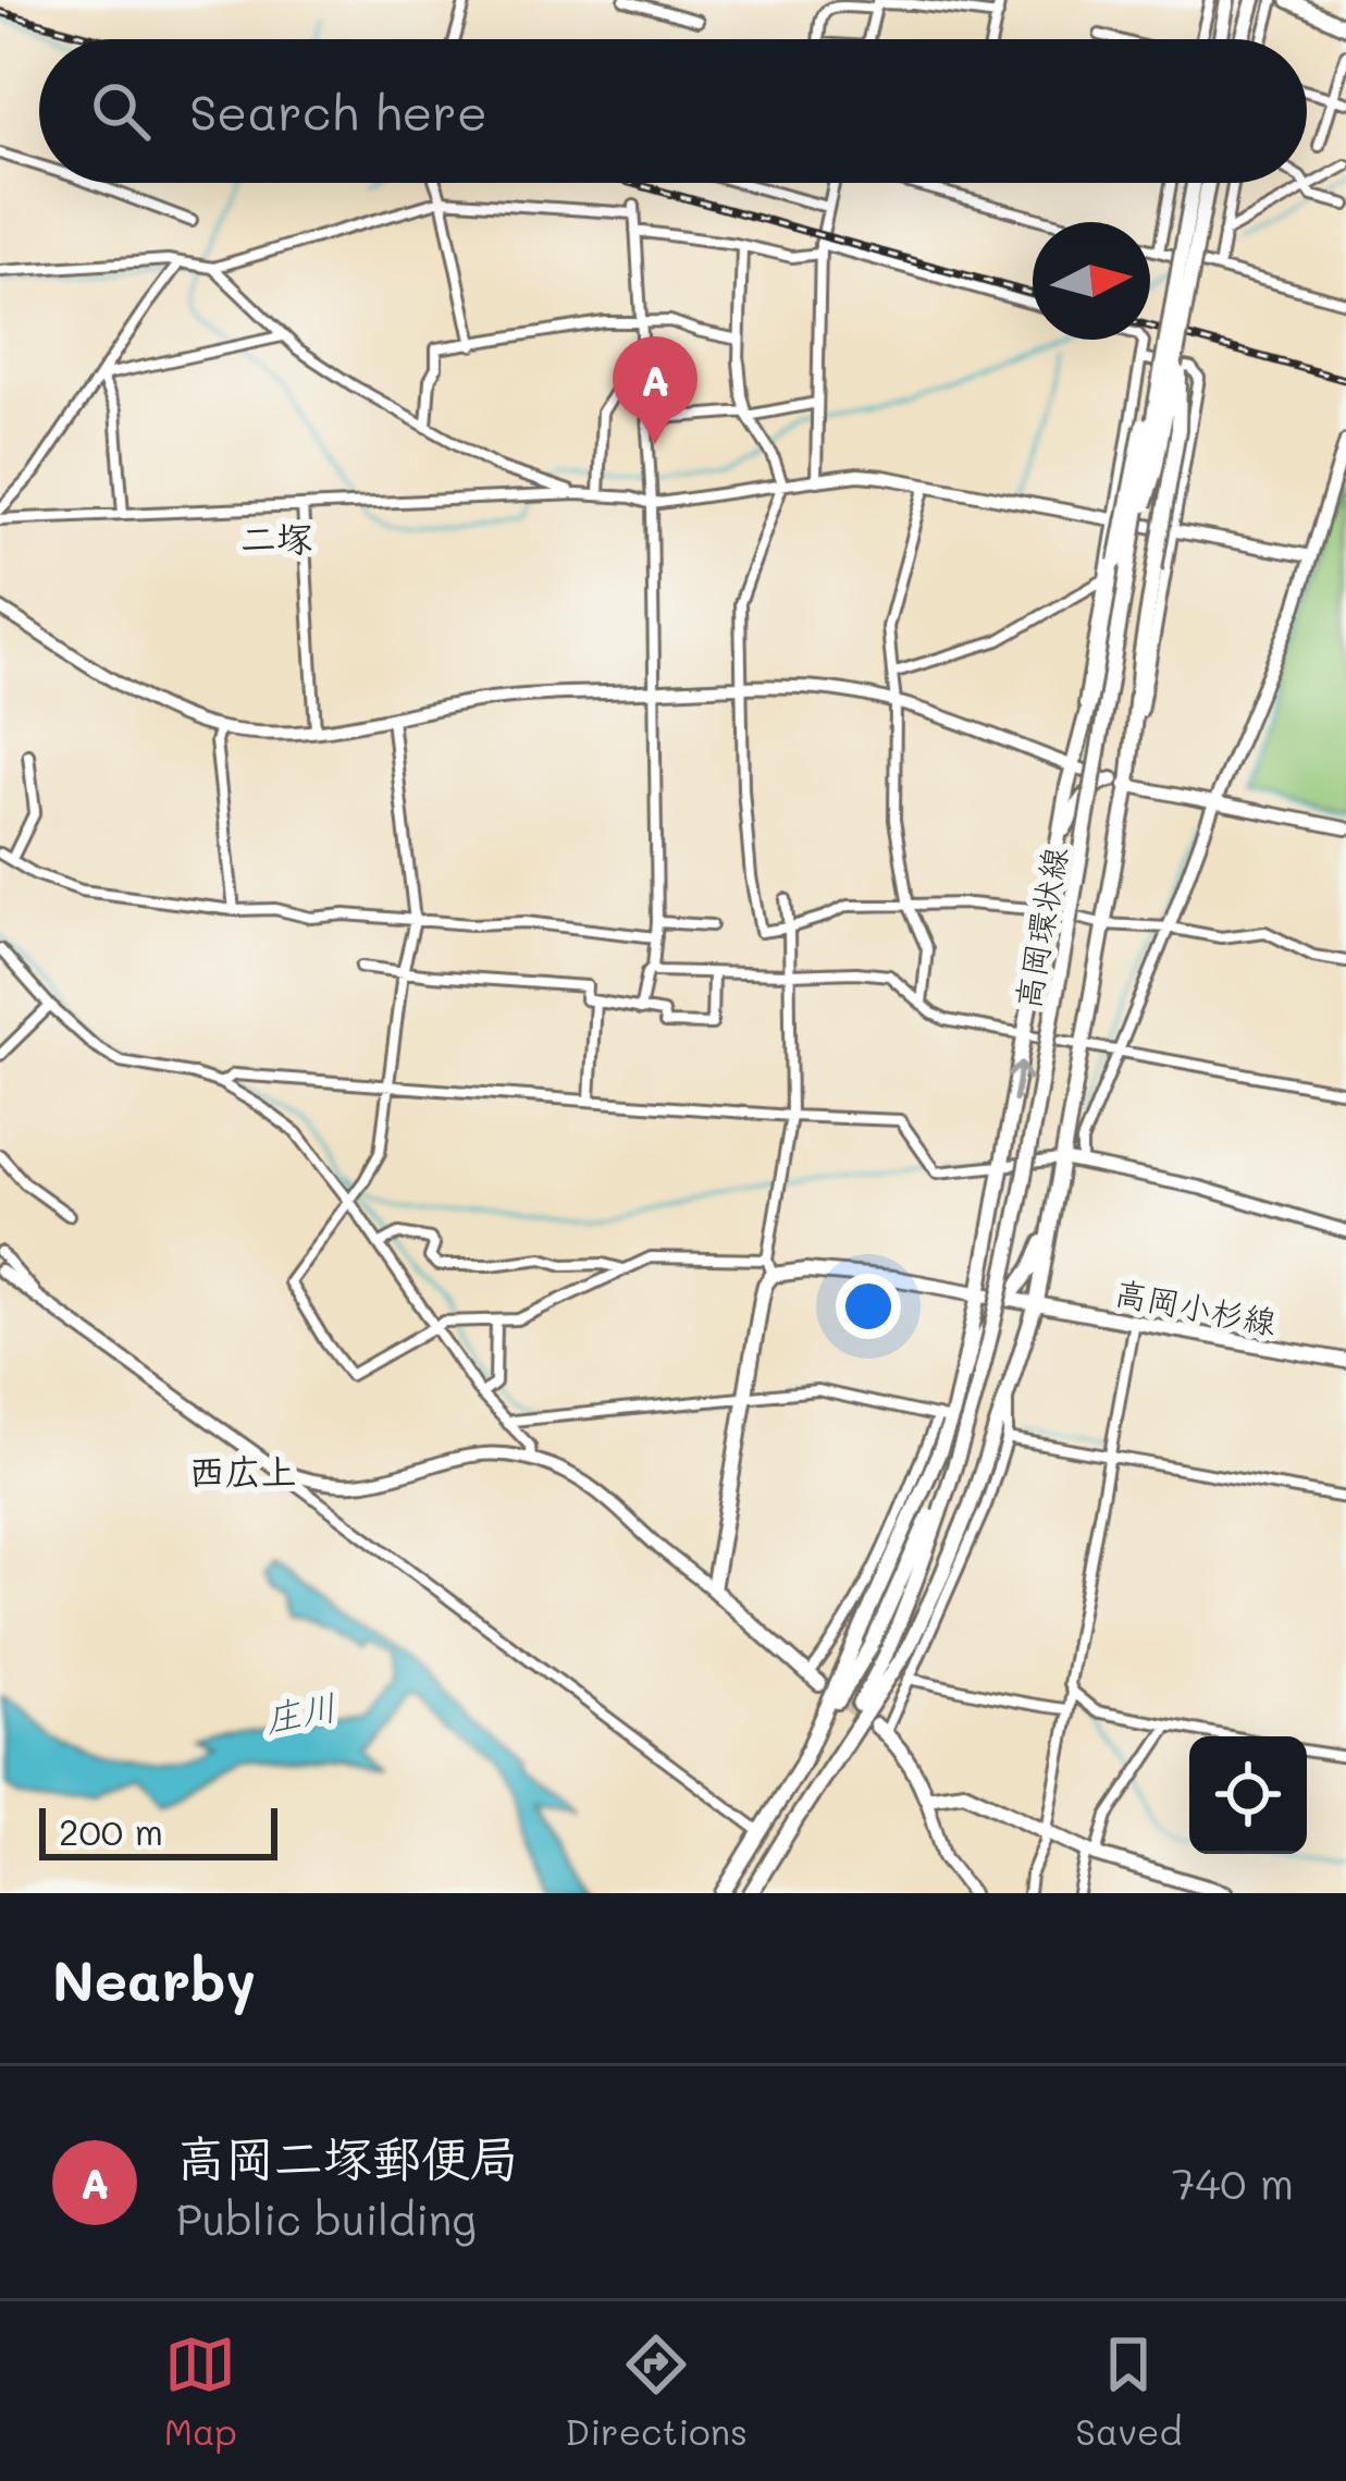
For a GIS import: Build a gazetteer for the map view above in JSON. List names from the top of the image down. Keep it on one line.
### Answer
{"streets":{"main road":["高岡環状線","高岡小杉線"]},"districts":["二塚","西広上"],"water":["庄川"],"scale_bar":"200 m","north":"right","page":{"search":"Search here","pins":"A","scale":"200 m","heading":"Nearby","list":[{"mark":"A","name":"高岡二塚郵便局","note":"Public building","value":"740 m"}],"nav":["Map","Directions","Saved"]}}
